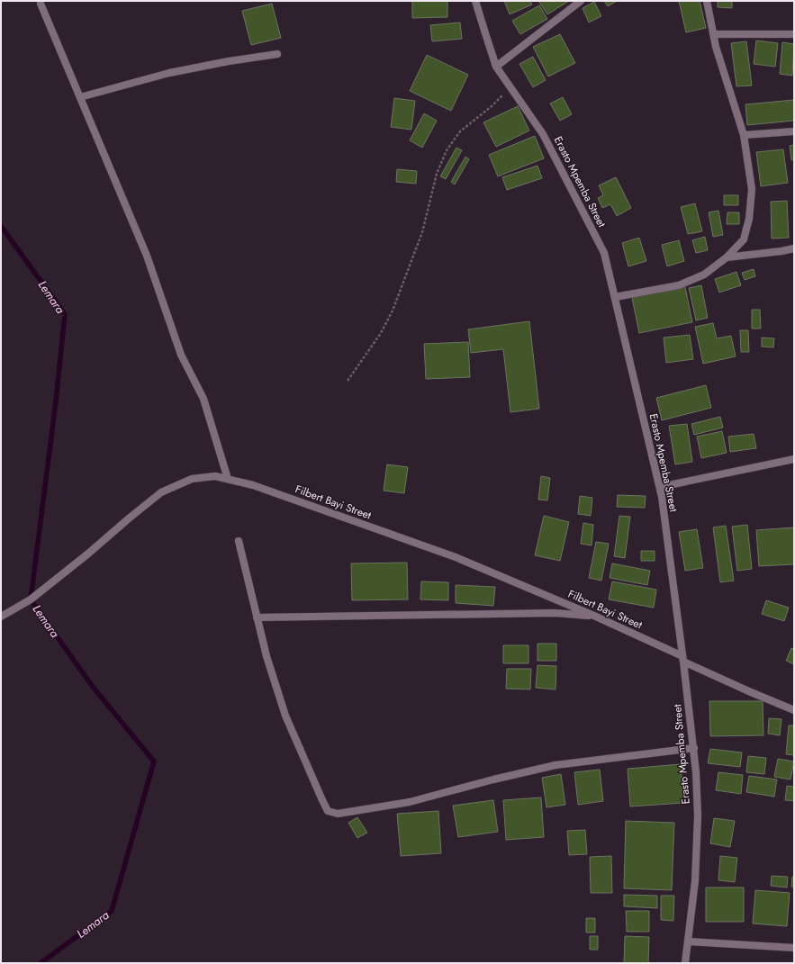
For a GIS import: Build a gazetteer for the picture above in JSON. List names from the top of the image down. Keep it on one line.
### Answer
{"streets":{"street":["Erasto Mpemba Street","Filbert Bayi Street"]},"crossings":[["Erasto Mpemba Street","Filbert Bayi Street"]],"water":["Lemara"]}
